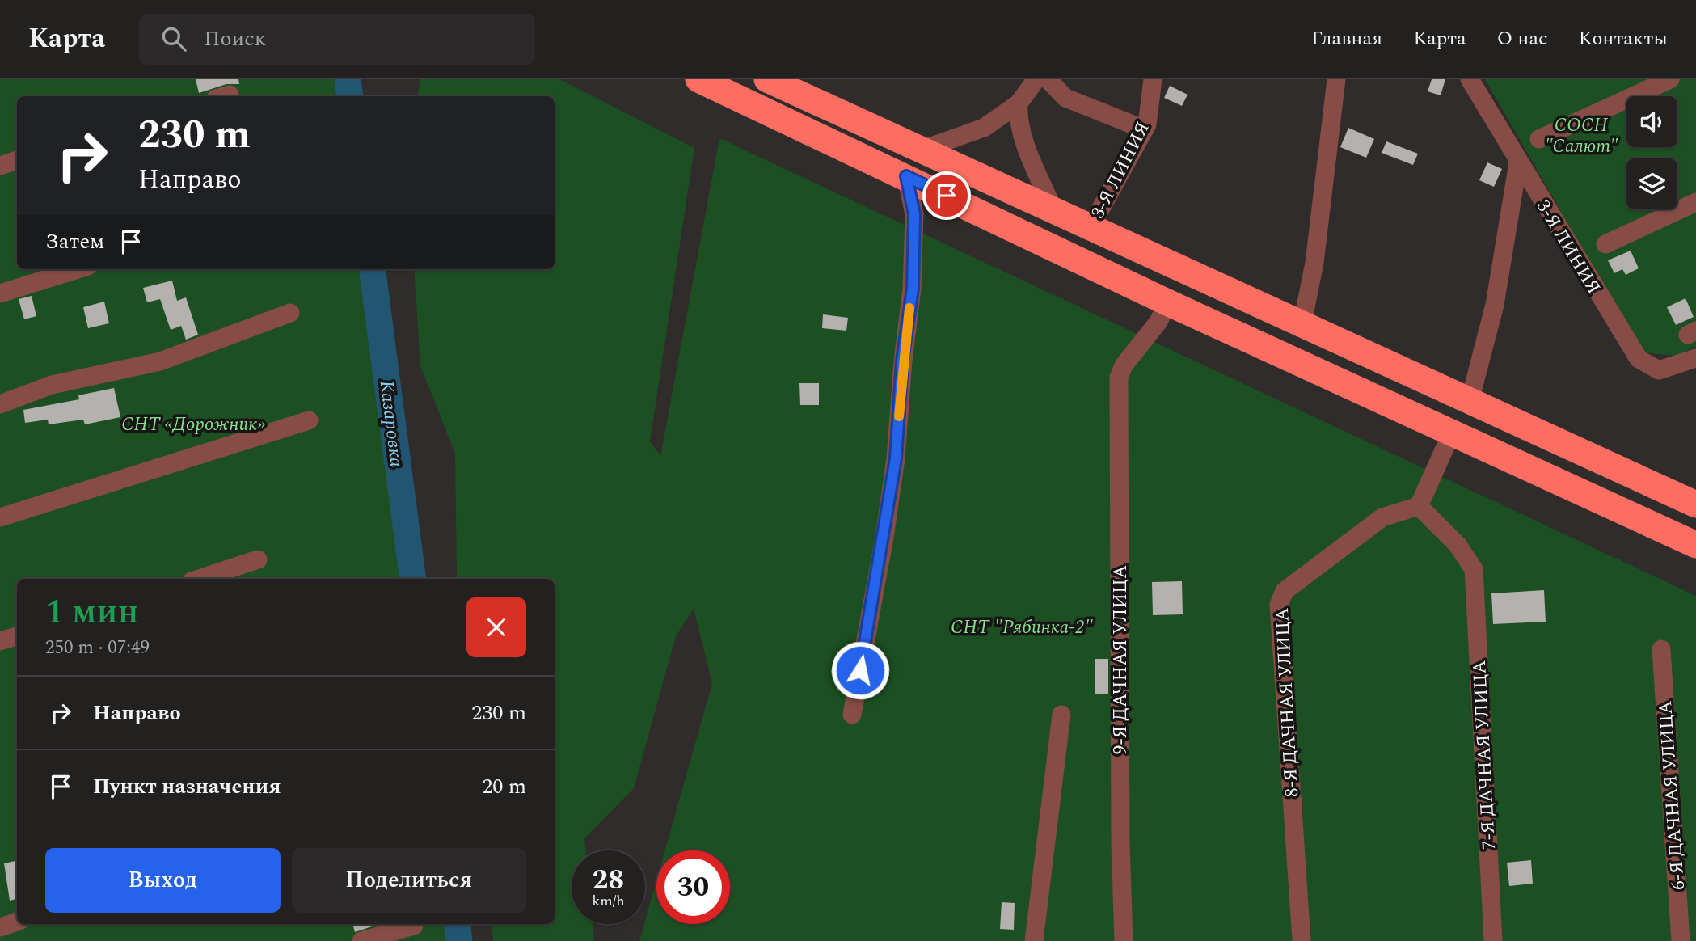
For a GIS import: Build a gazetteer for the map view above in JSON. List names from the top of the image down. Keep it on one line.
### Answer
{"streets":{"street":["3-Я ЛИНИЯ","9-Я ДАЧНАЯ УЛИЦА","8-Я ДАЧНАЯ УЛИЦА","7-Я ДАЧНАЯ УЛИЦА","6-Я ДАЧНАЯ УЛИЦА"]},"crossings":[["8-Я ДАЧНАЯ УЛИЦА","7-Я ДАЧНАЯ УЛИЦА"]],"water":["Казаровка"],"parks":["СОСН \"Салют\"","СНТ «Дорожник»","СНТ \"Рябинка-2\""],"page":{"header":"Карта","search":"Поиск","nav":["Главная","Карта","О нас","Контакты"],"turn":["230 m","Направо"],"then":"Затем","heading":["1 мин","250 m · 07:49"],"list":[{"name":"Направо","value":"230 m"},{"name":"Пункт назначения","value":"20 m"}],"buttons":["Выход","Поделиться"],"speed":"28 km/h","limit":"30"}}
